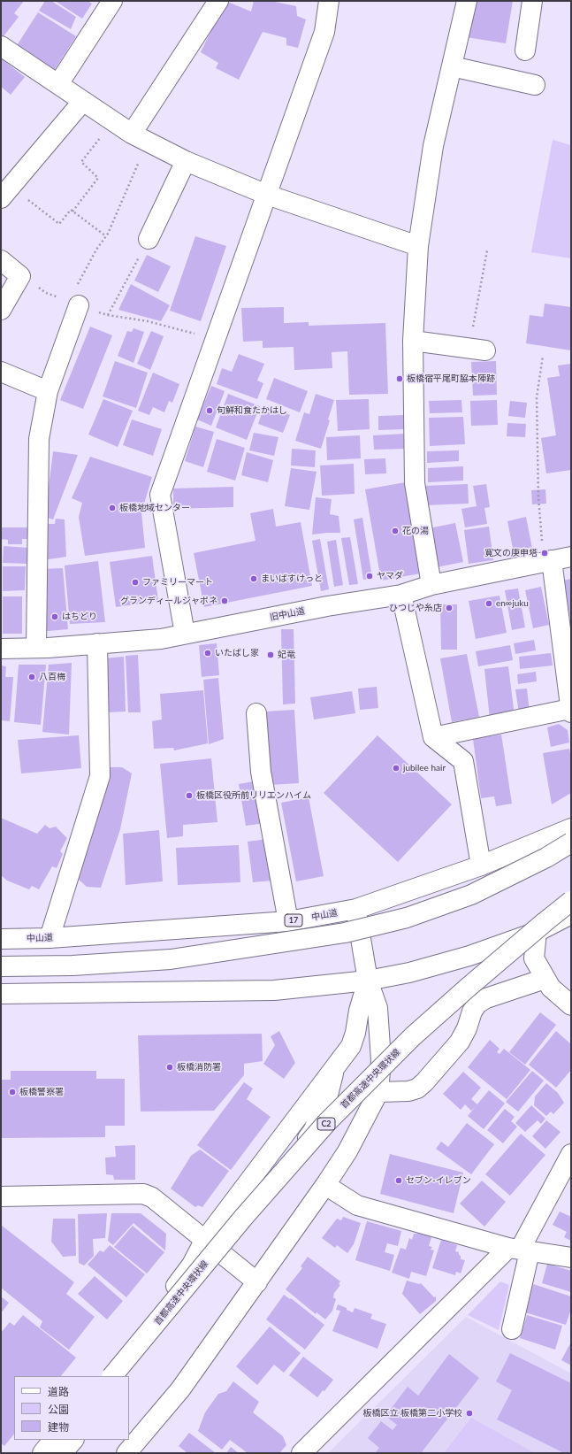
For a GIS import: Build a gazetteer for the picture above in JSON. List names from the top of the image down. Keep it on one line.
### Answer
{"streets":{"main road":["旧中山道","中山道","17","首都高速中央環状線","C2"]},"places":["板橋宿平尾町脇本陣跡","旬鮮和食たかはし","板橋地域センター","花の湯","寛文の庚申塔","ヤマダ","まいばすけっと","ファミリーマート","グランディールジャポネ","en∞juku","ひつじや糸店","はちどり","いたばし家","妃竜","八百梅","jubilee hair","板橋区役所前リリエンハイム","板橋消防署","板橋警察署","セブン-イレブン","板橋区立 板橋第二小学校"],"legend":["道路","公園","建物"]}
